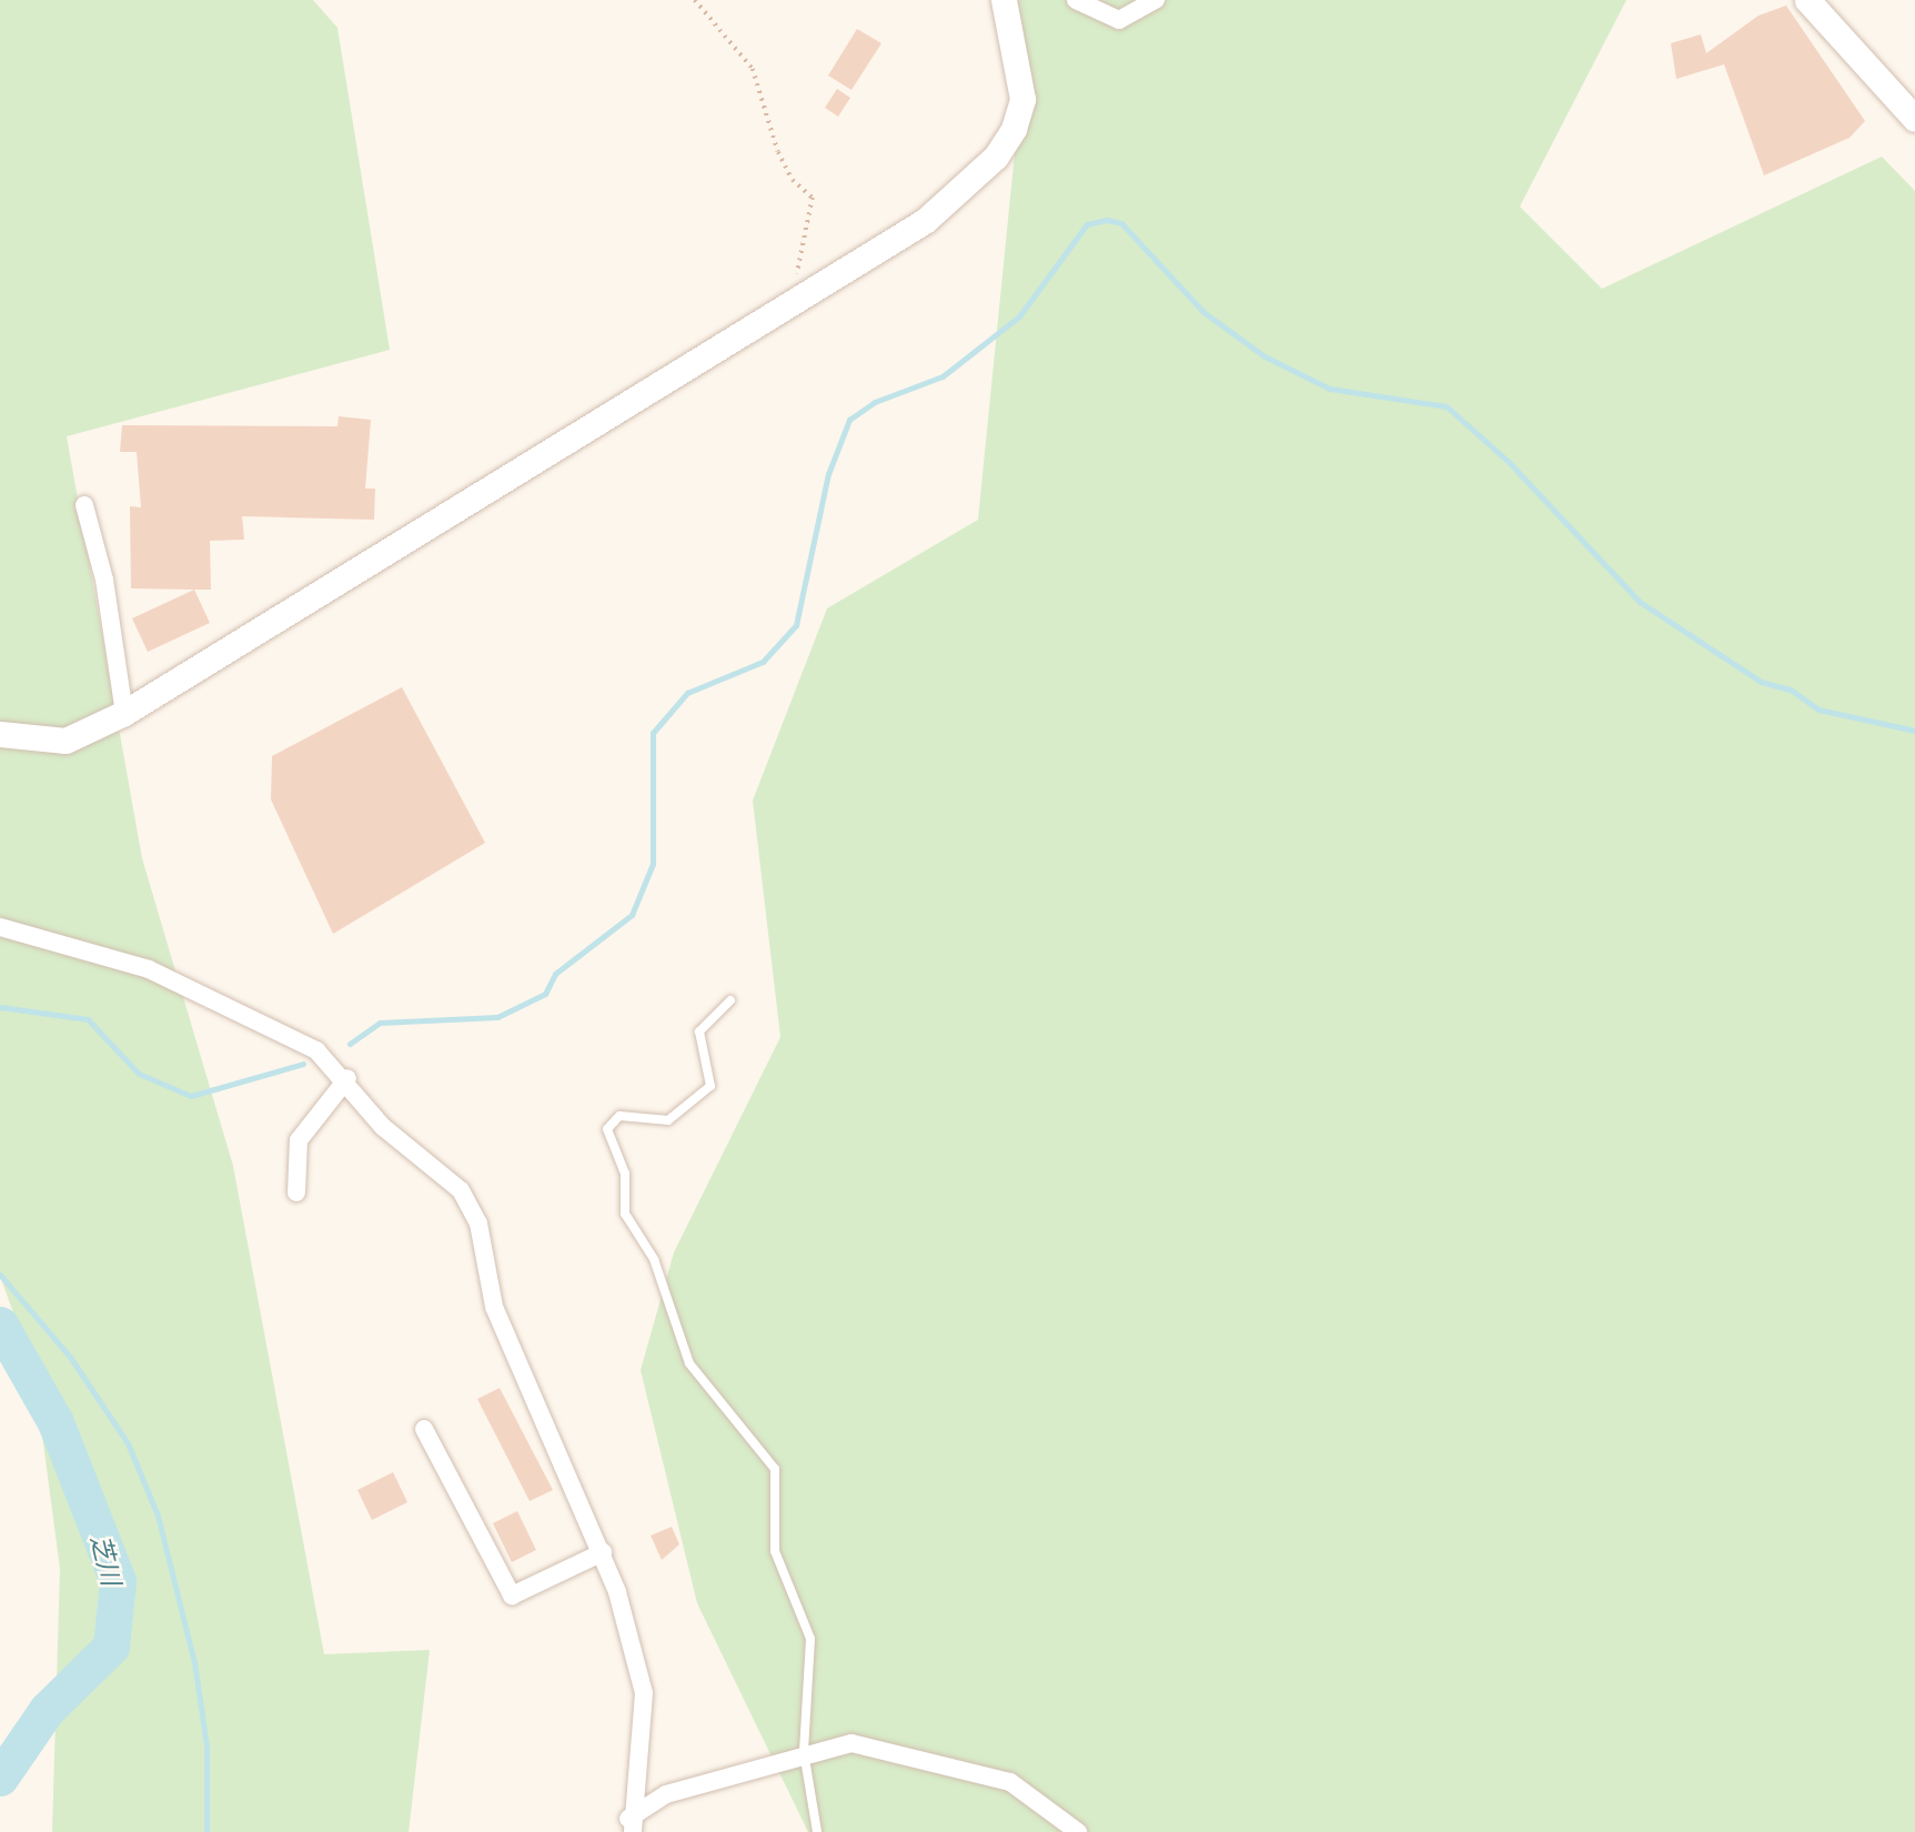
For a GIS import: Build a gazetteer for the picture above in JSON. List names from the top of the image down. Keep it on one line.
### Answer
{"water":["芝川"]}
